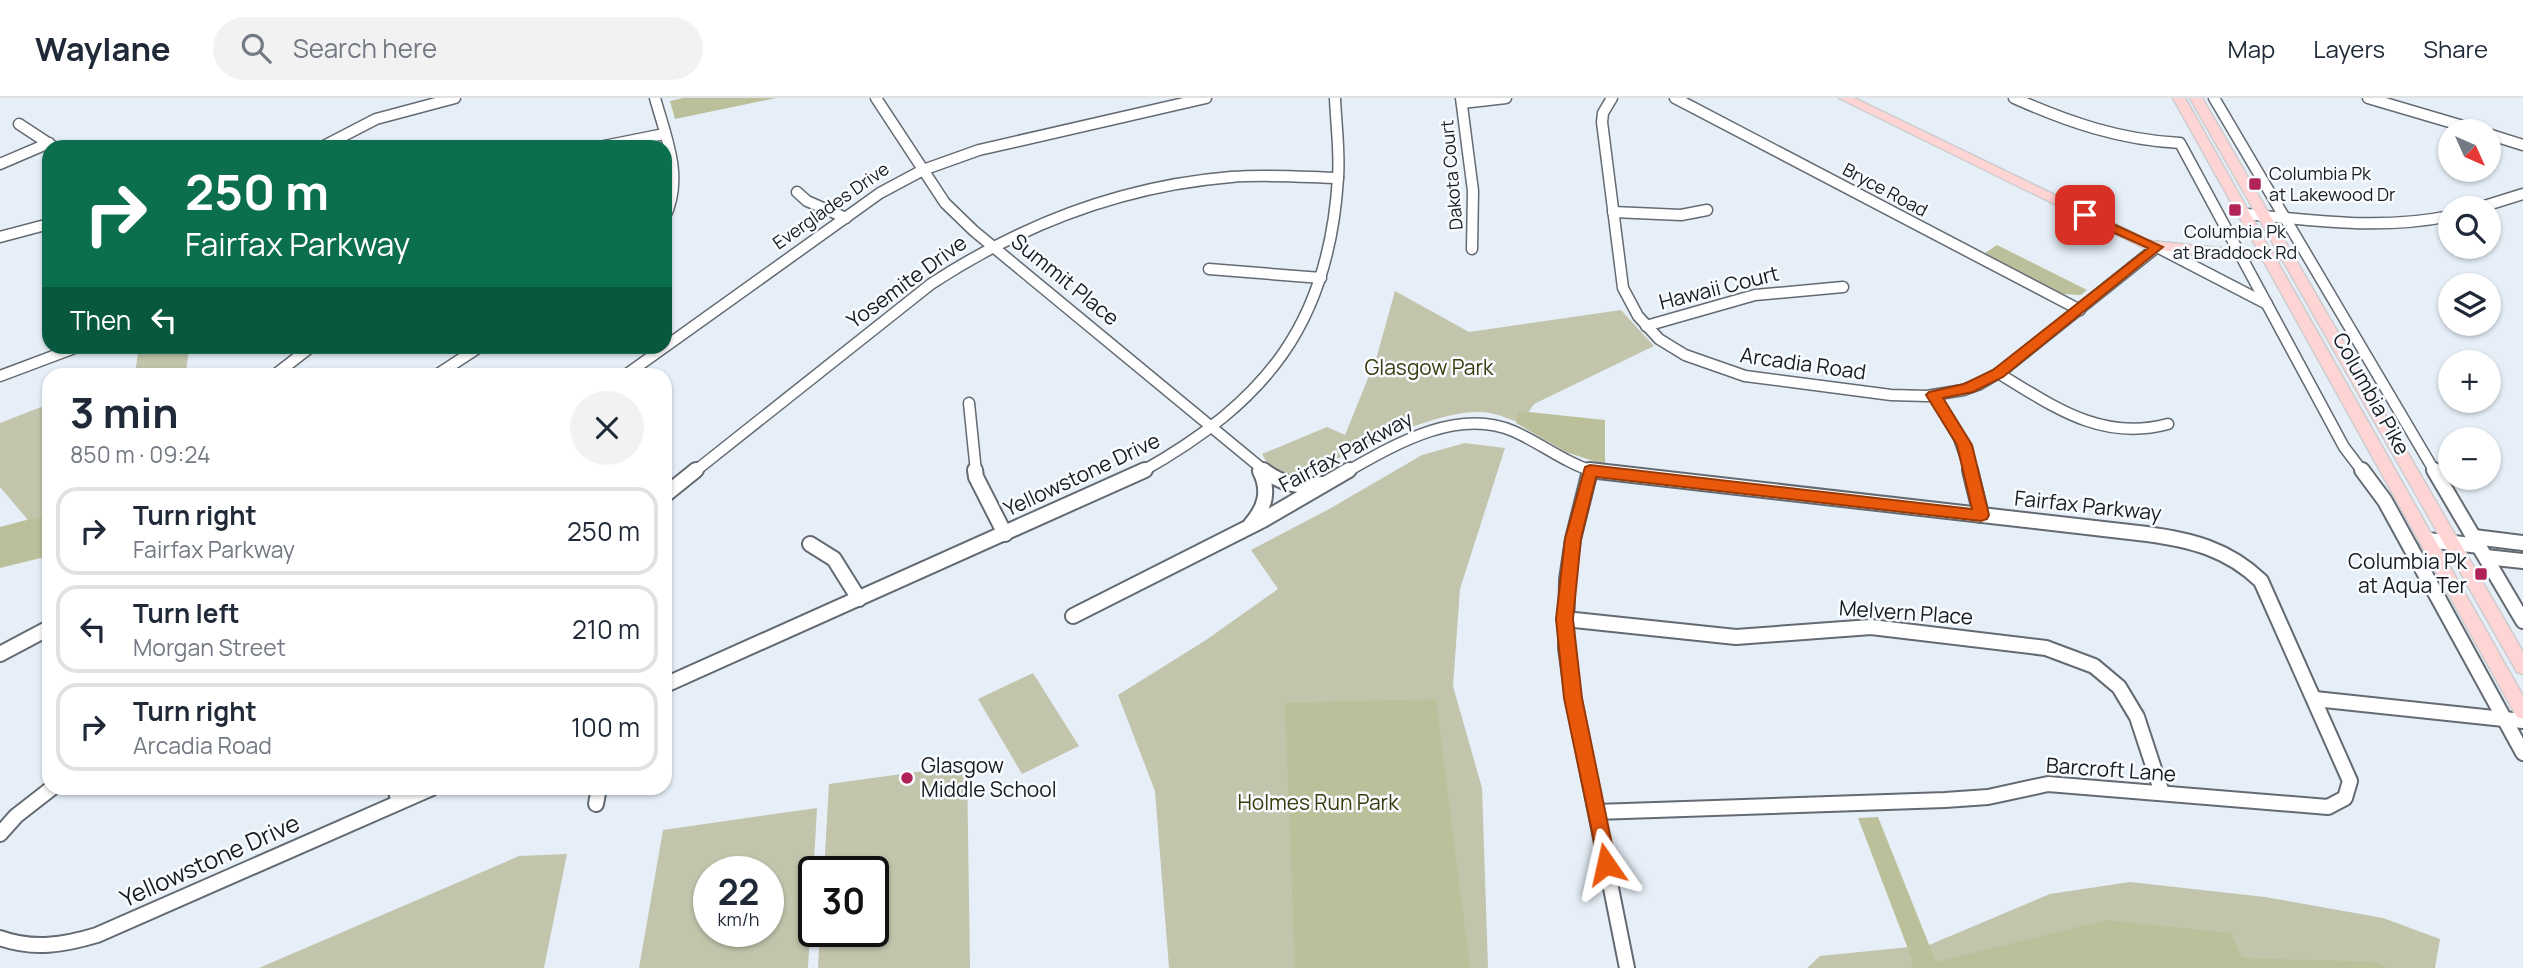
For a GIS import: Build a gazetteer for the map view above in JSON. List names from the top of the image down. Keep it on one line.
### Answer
{"streets":{"main road":["Columbia Pike"],"street":["Dakota Court","Bryce Road","Everglades Drive","Summit Place","Yosemite Drive","Hawaii Court","Arcadia Road","Fairfax Parkway","Yellowstone Drive","Melvern Place","Barcroft Lane"]},"crossings":[["Bryce Road","Arcadia Road"],["Everglades Drive","Summit Place"],["Summit Place","Yosemite Drive"],["Summit Place","Fairfax Parkway"],["Summit Place","Yellowstone Drive"],["Yosemite Drive","Yellowstone Drive"],["Hawaii Court","Arcadia Road"],["Fairfax Parkway","Barcroft Lane"],["Melvern Place","Barcroft Lane"]],"parks":["Glasgow Park","Holmes Run Park"],"places":{"transit":["Columbia Pk at Lakewood Dr","Columbia Pk at Braddock Rd","Columbia Pk at Aqua Ter"],"other":["Glasgow Middle School"]},"north":"bottom right","page":{"header":"Waylane","search":"Search here","nav":["Map","Layers","Share"],"map_buttons":["+","−"],"turn":["250 m","Fairfax Parkway"],"then":"Then","heading":["3 min","850 m · 09:24"],"list":[{"name":"Turn right","note":"Fairfax Parkway","value":"250 m"},{"name":"Turn left","note":"Morgan Street","value":"210 m"},{"name":"Turn right","note":"Arcadia Road","value":"100 m"}],"speed":"22 km/h","limit":"30"}}
